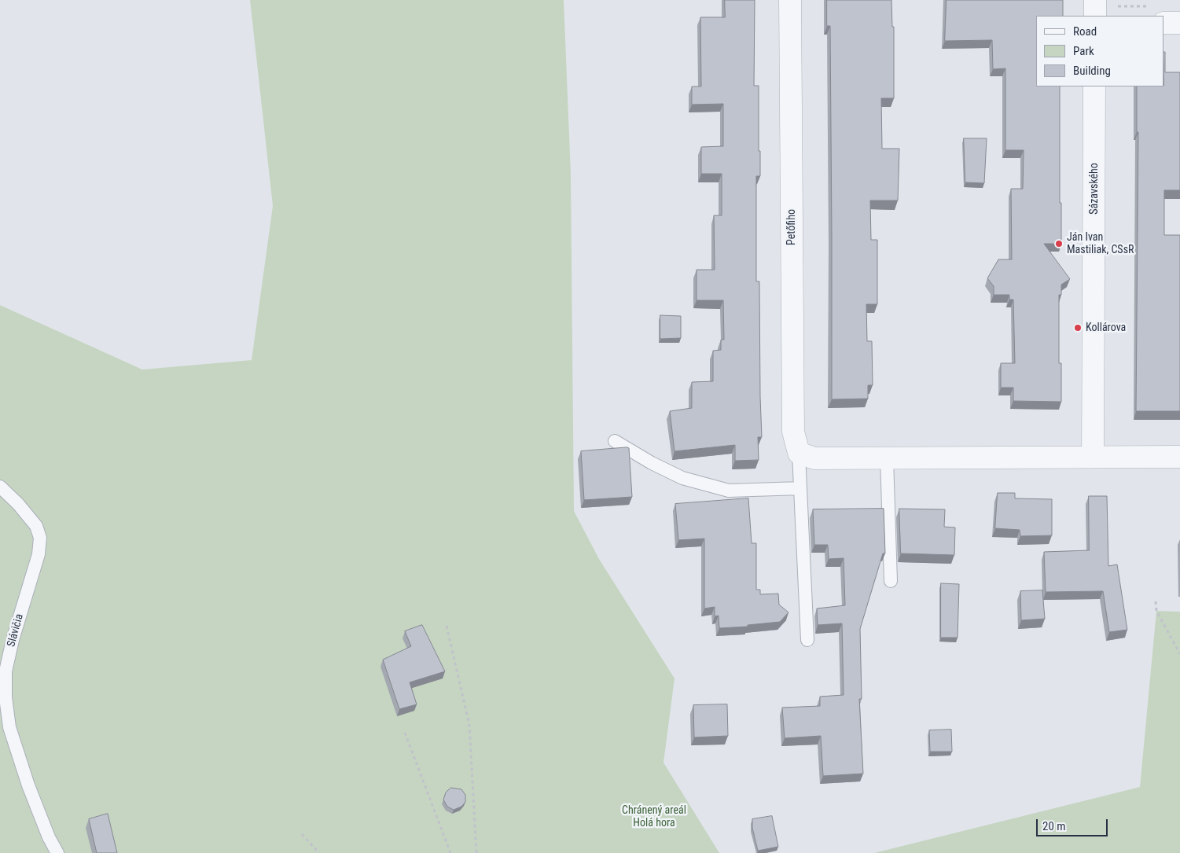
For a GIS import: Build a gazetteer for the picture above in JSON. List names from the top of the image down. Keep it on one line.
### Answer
{"streets":{"street":["Sázavského","Petőfiho"],"lane":["Slávičia"]},"parks":["Chránený areál Holá hora"],"places":["Ján Ivan Mastiliak, CSsR","Kollárova"],"legend":["Road","Park","Building"],"scale_bar":"20 m"}
